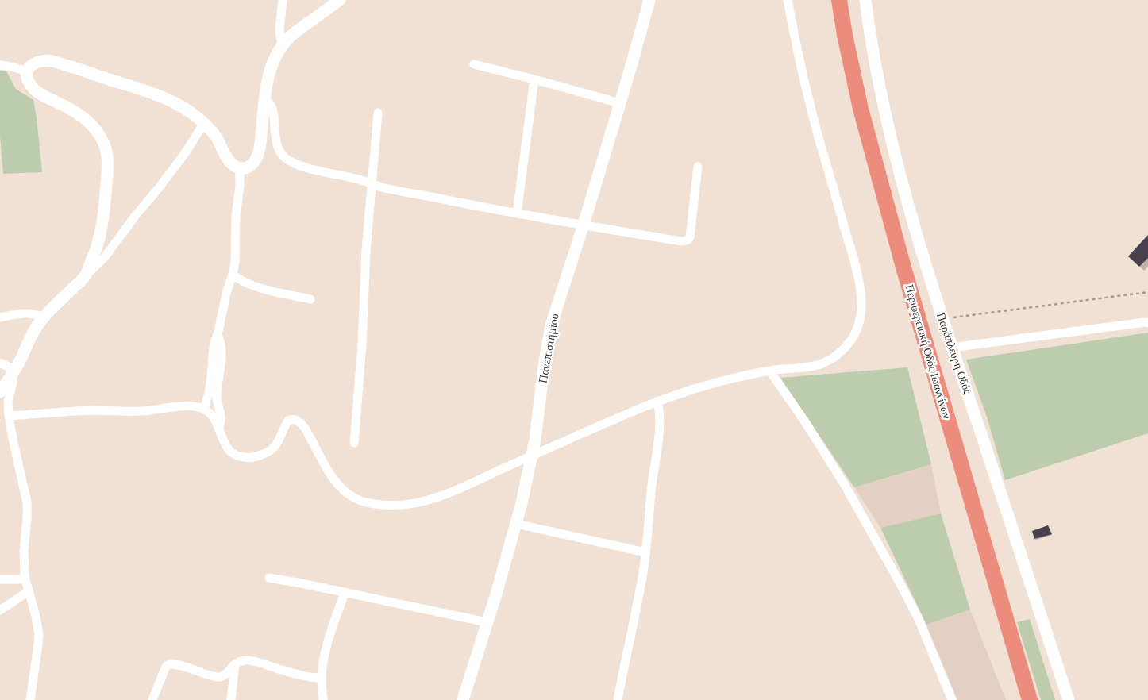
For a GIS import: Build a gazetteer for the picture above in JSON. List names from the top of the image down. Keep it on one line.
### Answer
{"streets":{"highway":["Περιφερειακή Οδός Ιωαννίνων"],"street":["Πανεπιστημίου","Παράπλευρη Οδός"]}}
